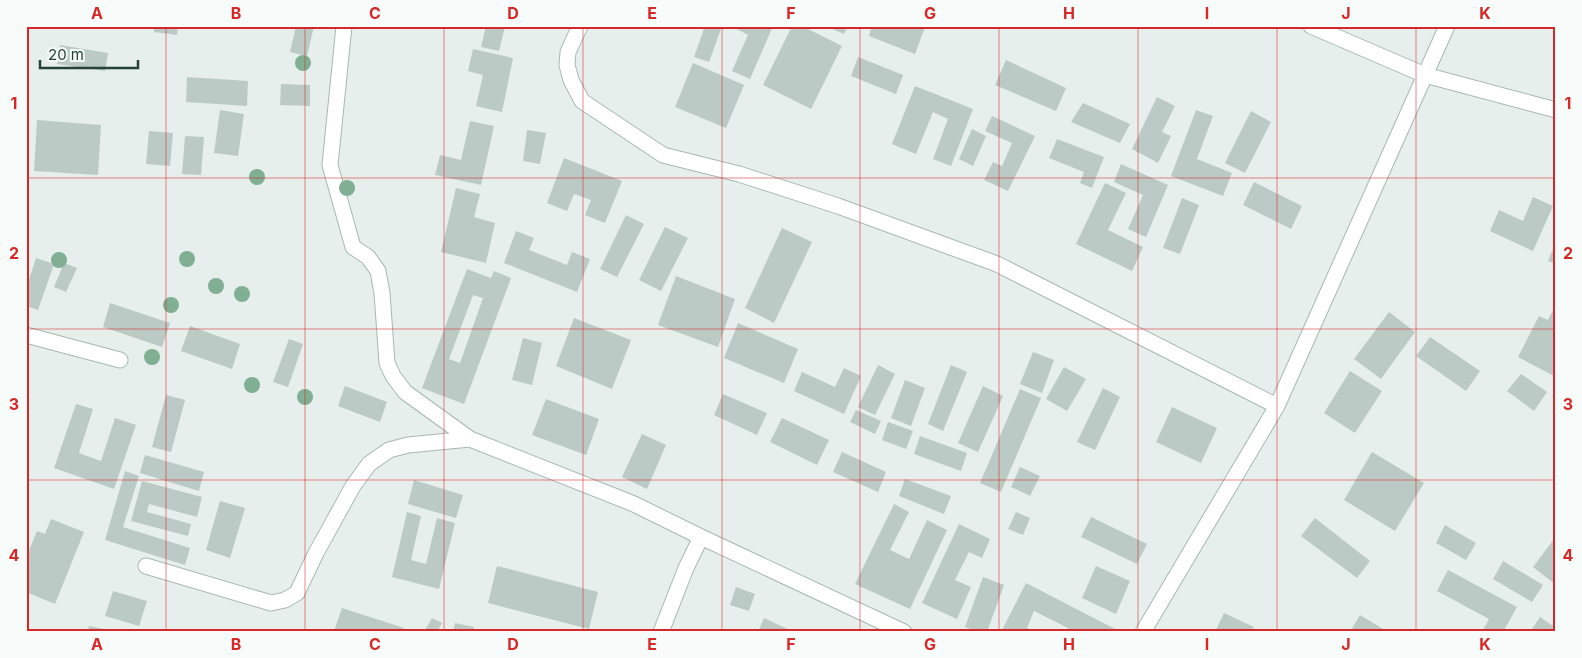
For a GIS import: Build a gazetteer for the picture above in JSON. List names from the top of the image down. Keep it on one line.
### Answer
{"scale_bar":"20 m","grid":{"columns":["A","B","C","D","E","F","G","H","I","J","K"],"rows":["1","2","3","4"]}}
